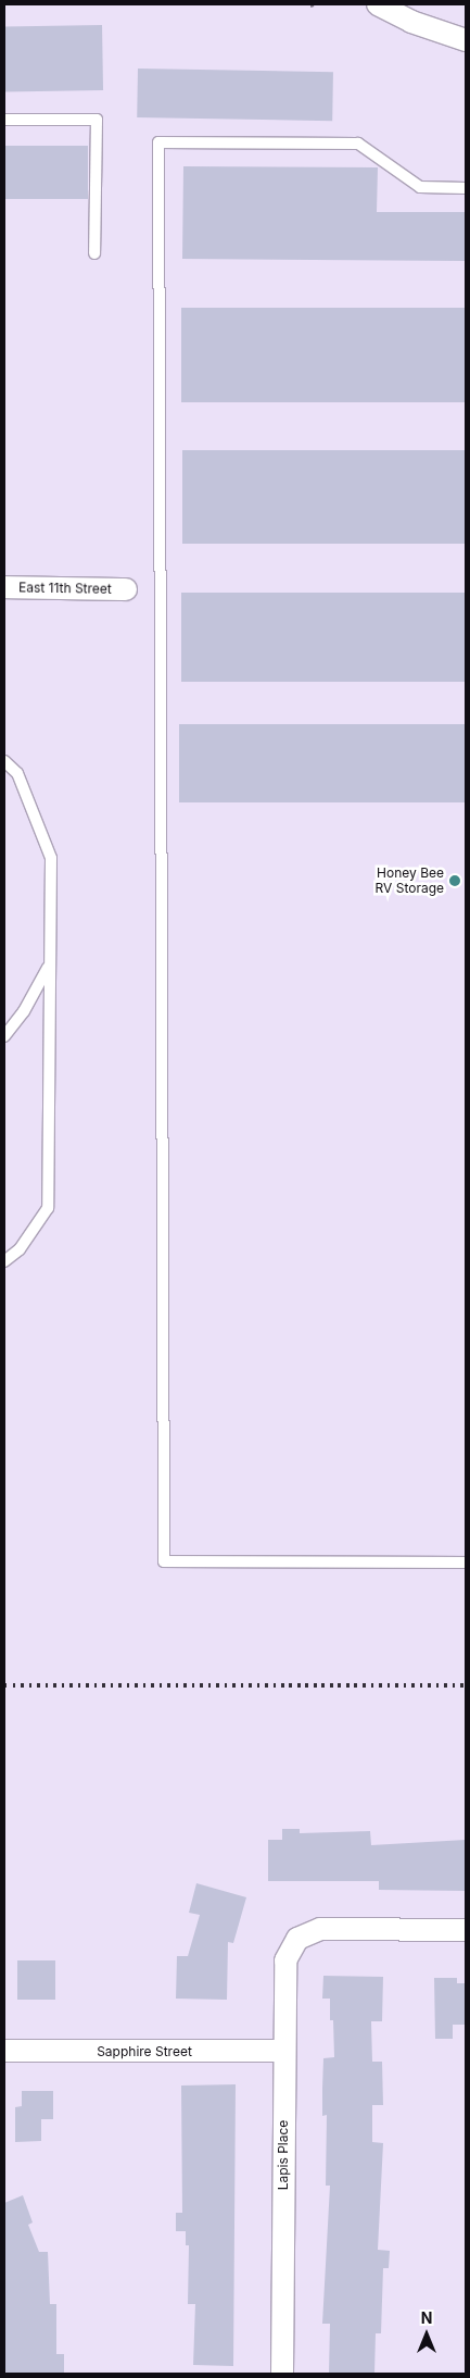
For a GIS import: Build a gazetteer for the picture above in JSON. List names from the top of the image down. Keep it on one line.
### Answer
{"streets":{"street":["East 11th Street","Sapphire Street","Lapis Place"]},"crossings":[["Sapphire Street","Lapis Place"]],"places":["Honey Bee RV Storage"],"north":"top"}
